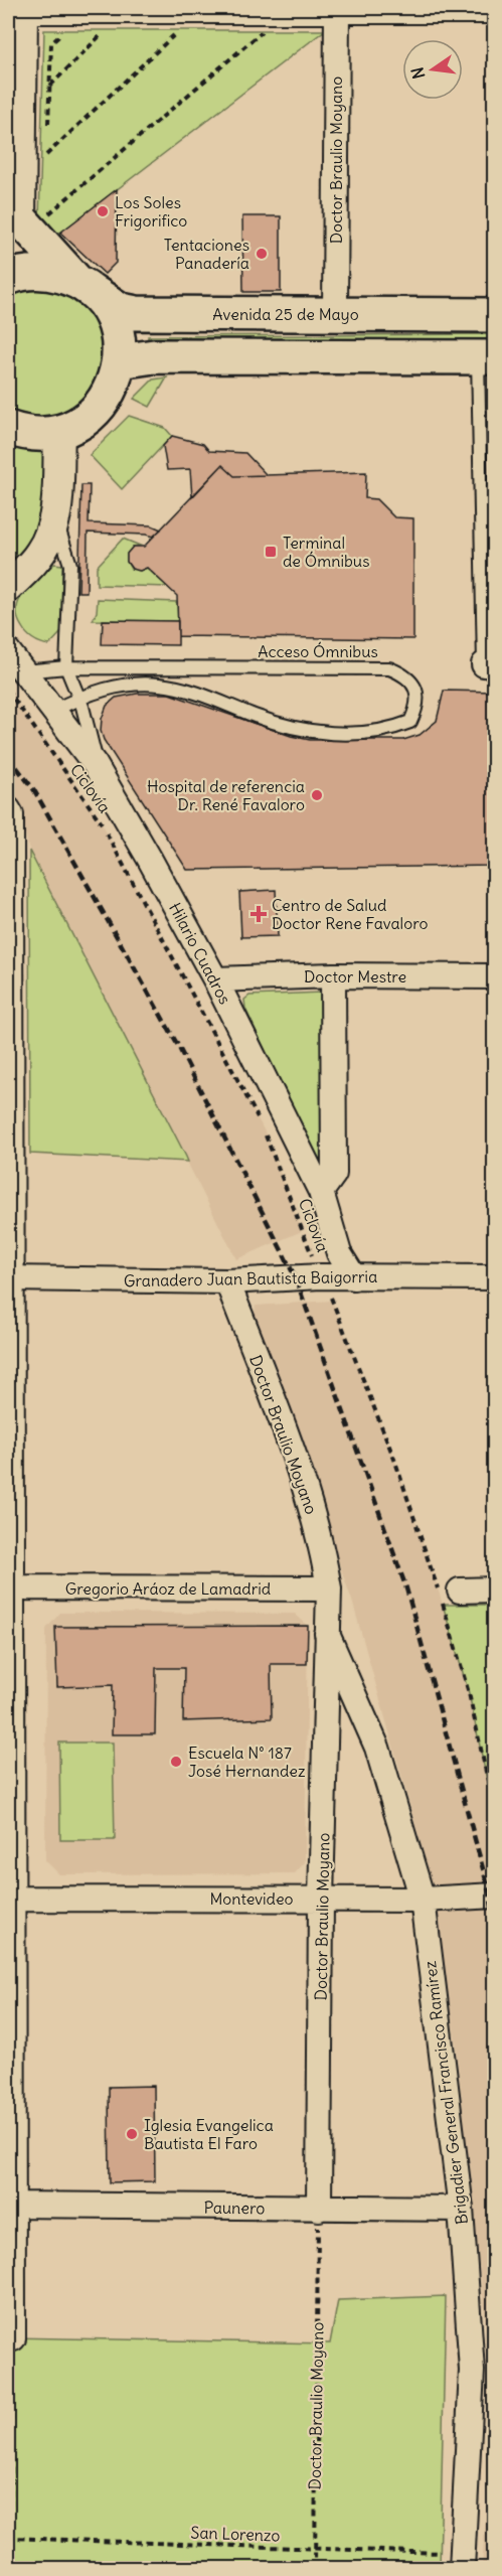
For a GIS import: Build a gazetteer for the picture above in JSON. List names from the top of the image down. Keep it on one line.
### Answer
{"streets":{"main road":["Avenida 25 de Mayo"],"street":["Doctor Braulio Moyano","Hilario Cuadros","Doctor Mestre","Granadero Juan Bautista Baigorria","Gregorio Aráoz de Lamadrid","Montevideo","Brigadier General Francisco Ramírez","Paunero"],"lane":["Acceso Ómnibus"],"path":["Ciclovía","San Lorenzo"]},"crossings":[["Doctor Braulio Moyano","Avenida 25 de Mayo"],["Doctor Braulio Moyano","Granadero Juan Bautista Baigorria"],["Doctor Braulio Moyano","Gregorio Aráoz de Lamadrid"],["Doctor Braulio Moyano","Montevideo"],["Doctor Braulio Moyano","Brigadier General Francisco Ramírez"],["Doctor Braulio Moyano","Paunero"],["Doctor Braulio Moyano","San Lorenzo"],["Acceso Ómnibus","Hilario Cuadros"],["Ciclovía","Granadero Juan Bautista Baigorria"],["Hilario Cuadros","Doctor Mestre"],["Hilario Cuadros","Granadero Juan Bautista Baigorria"],["Montevideo","Brigadier General Francisco Ramírez"],["Brigadier General Francisco Ramírez","Paunero"],["Brigadier General Francisco Ramírez","San Lorenzo"]],"places":{"other":["Los Soles Frigorifico","Tentaciones Panadería","Hospital de referencia Dr. René Favaloro","Escuela N° 187 José Hernandez","Iglesia Evangelica Bautista El Faro"],"transit":["Terminal de Ómnibus"],"health":["Centro de Salud Doctor Rene Favaloro"]},"north":"left"}
